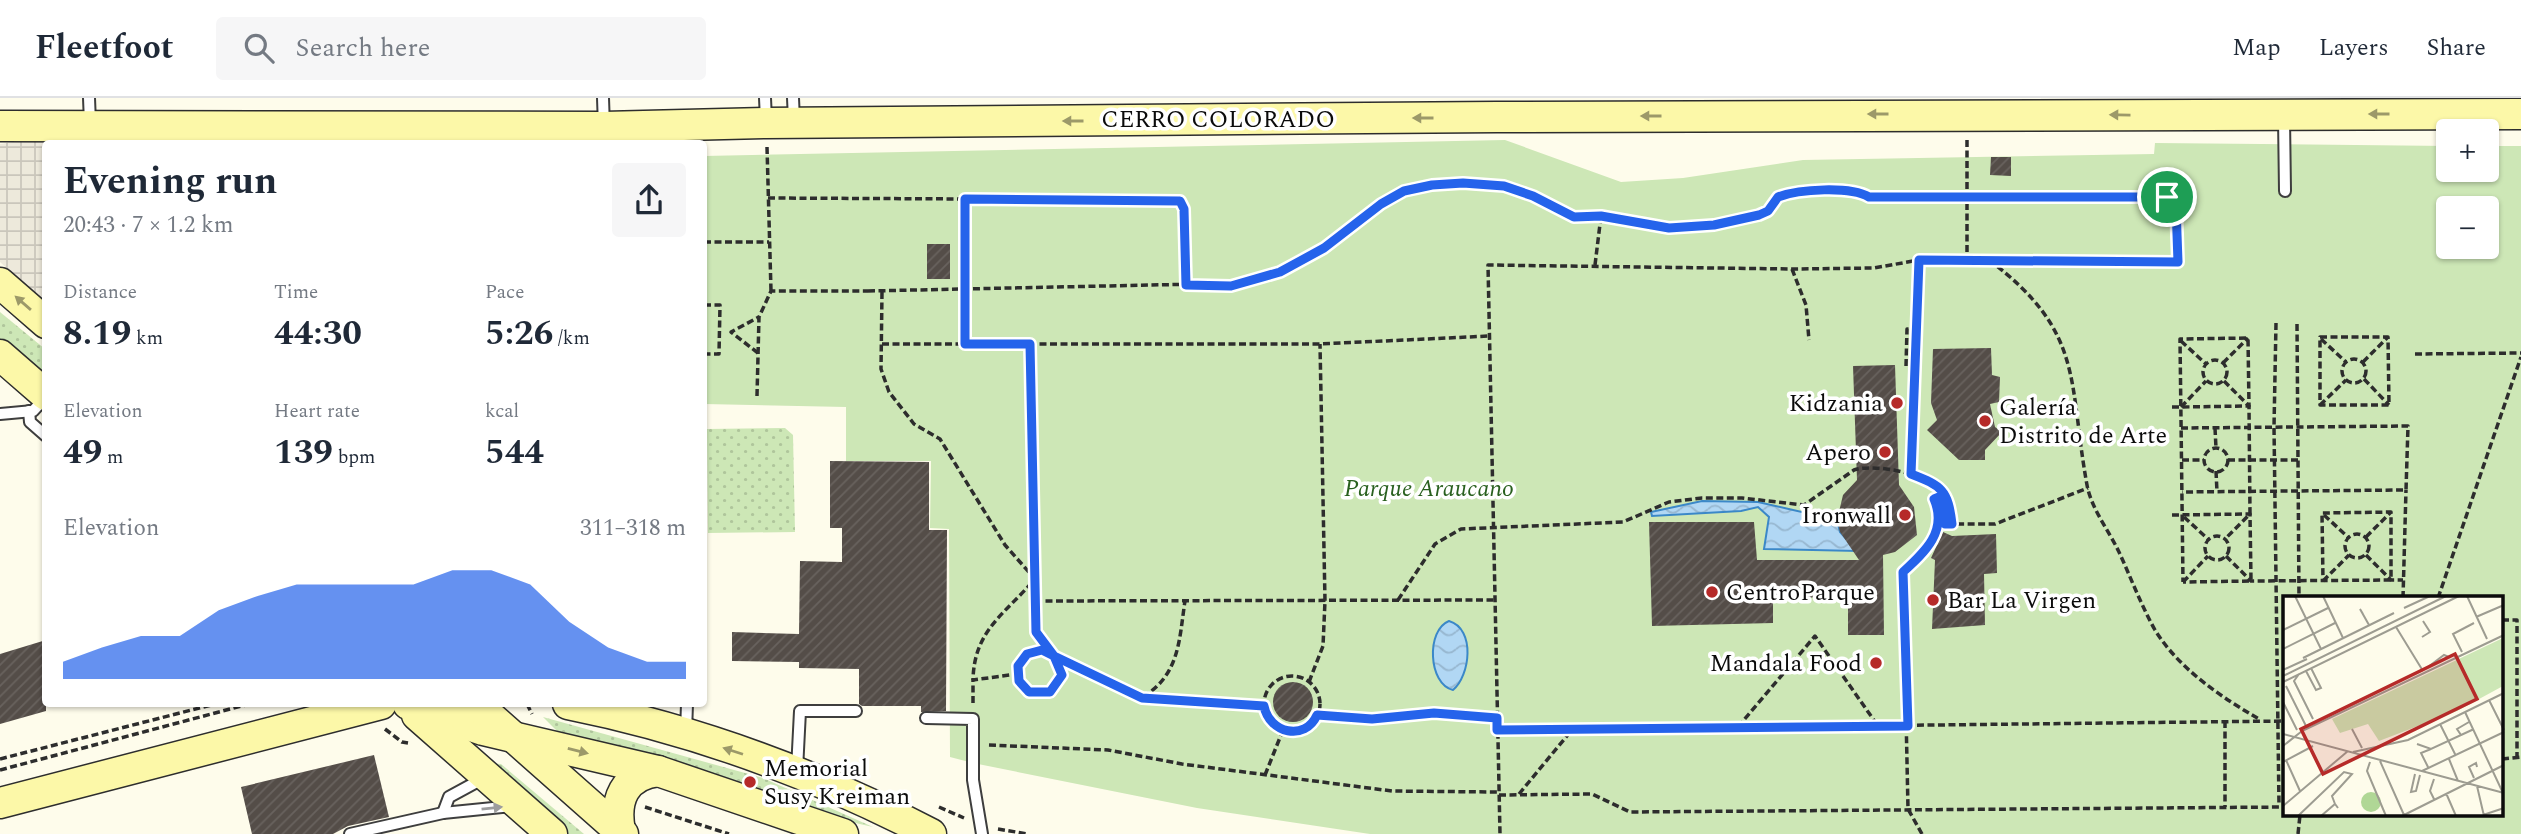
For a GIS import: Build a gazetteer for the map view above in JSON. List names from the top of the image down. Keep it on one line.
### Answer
{"streets":{"street":["CERRO COLORADO"]},"one_way":["CERRO COLORADO"],"parks":["Parque Araucano"],"places":["Kidzania","Galería Distrito de Arte","Apero","Ironwall","CentroParque","Bar La Virgen","Mandala Food","Memorial Susy Kreiman"],"page":{"header":"Fleetfoot","search":"Search here","nav":["Map","Layers","Share"],"map_buttons":["+","−"],"heading":["Evening run","20:43 · 7 × 1.2 km"],"stats":[["Distance","8.19 km"],["Time","44:30"],["Pace","5:26 /km"],["Elevation","49 m"],["Heart rate","139 bpm"],["kcal","544"]],"chart":["Elevation","311–318 m"]}}
